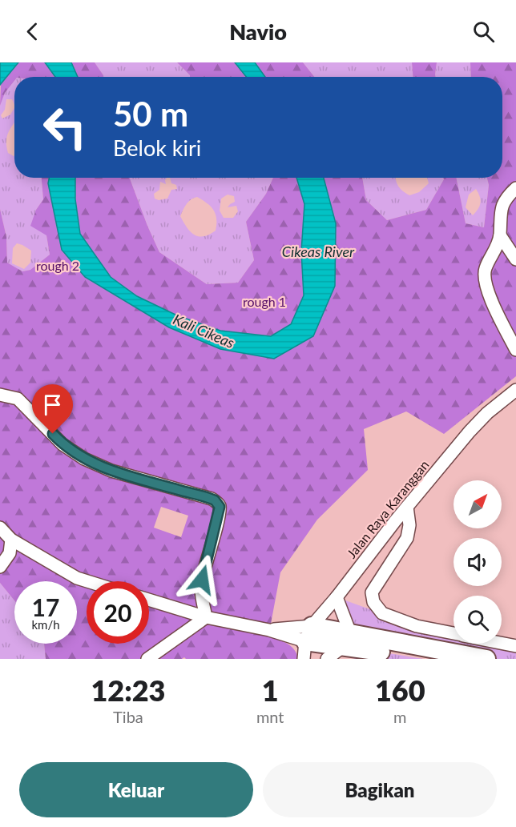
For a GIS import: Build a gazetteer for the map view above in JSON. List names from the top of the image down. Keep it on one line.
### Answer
{"streets":{"street":["Jalan Raya Karanggan"]},"water":["Cikeas River","Kali Cikeas"],"parks":["rough 2","rough 1"],"north":"top right","page":{"header":"Navio","turn":["50 m","Belok kiri"],"speed":"17 km/h","limit":"20","eta":["12:23","Tiba","1","mnt","160","m"],"buttons":["Keluar","Bagikan"]}}
